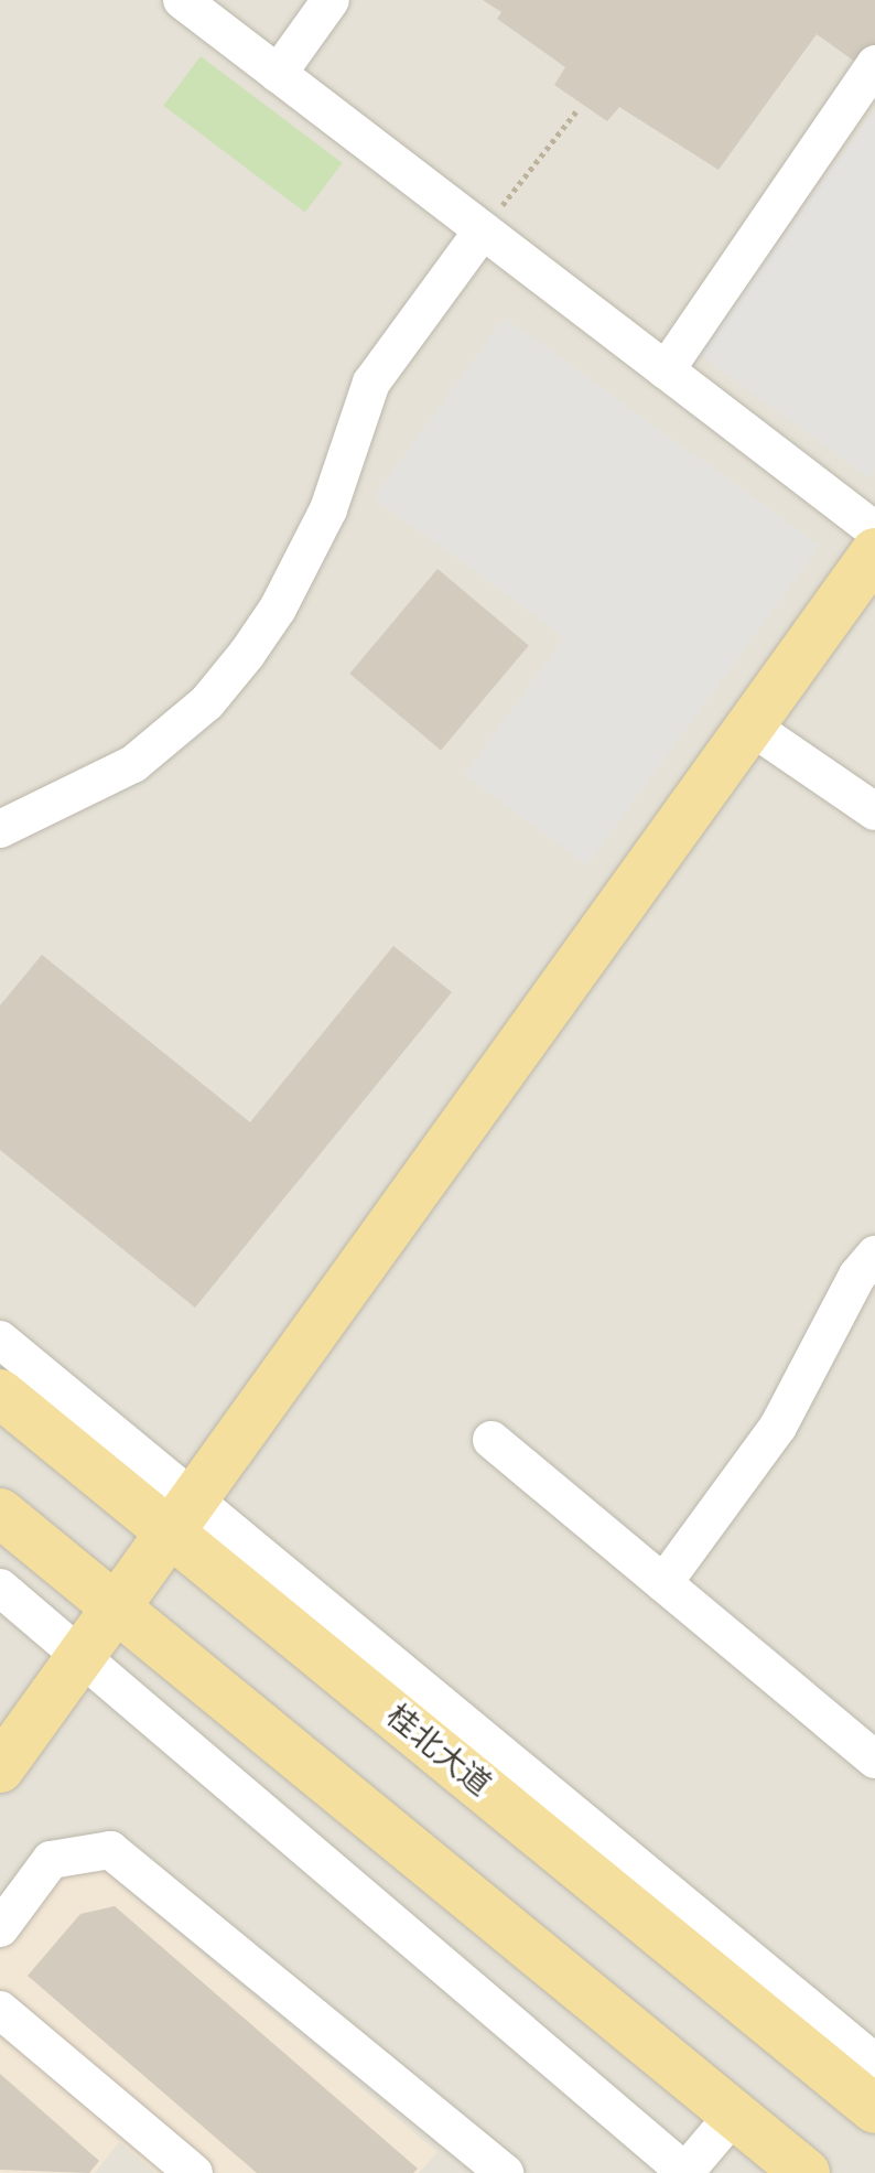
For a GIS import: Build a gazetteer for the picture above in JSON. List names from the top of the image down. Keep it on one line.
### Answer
{"streets":{"main road":["桂北大道"]}}
